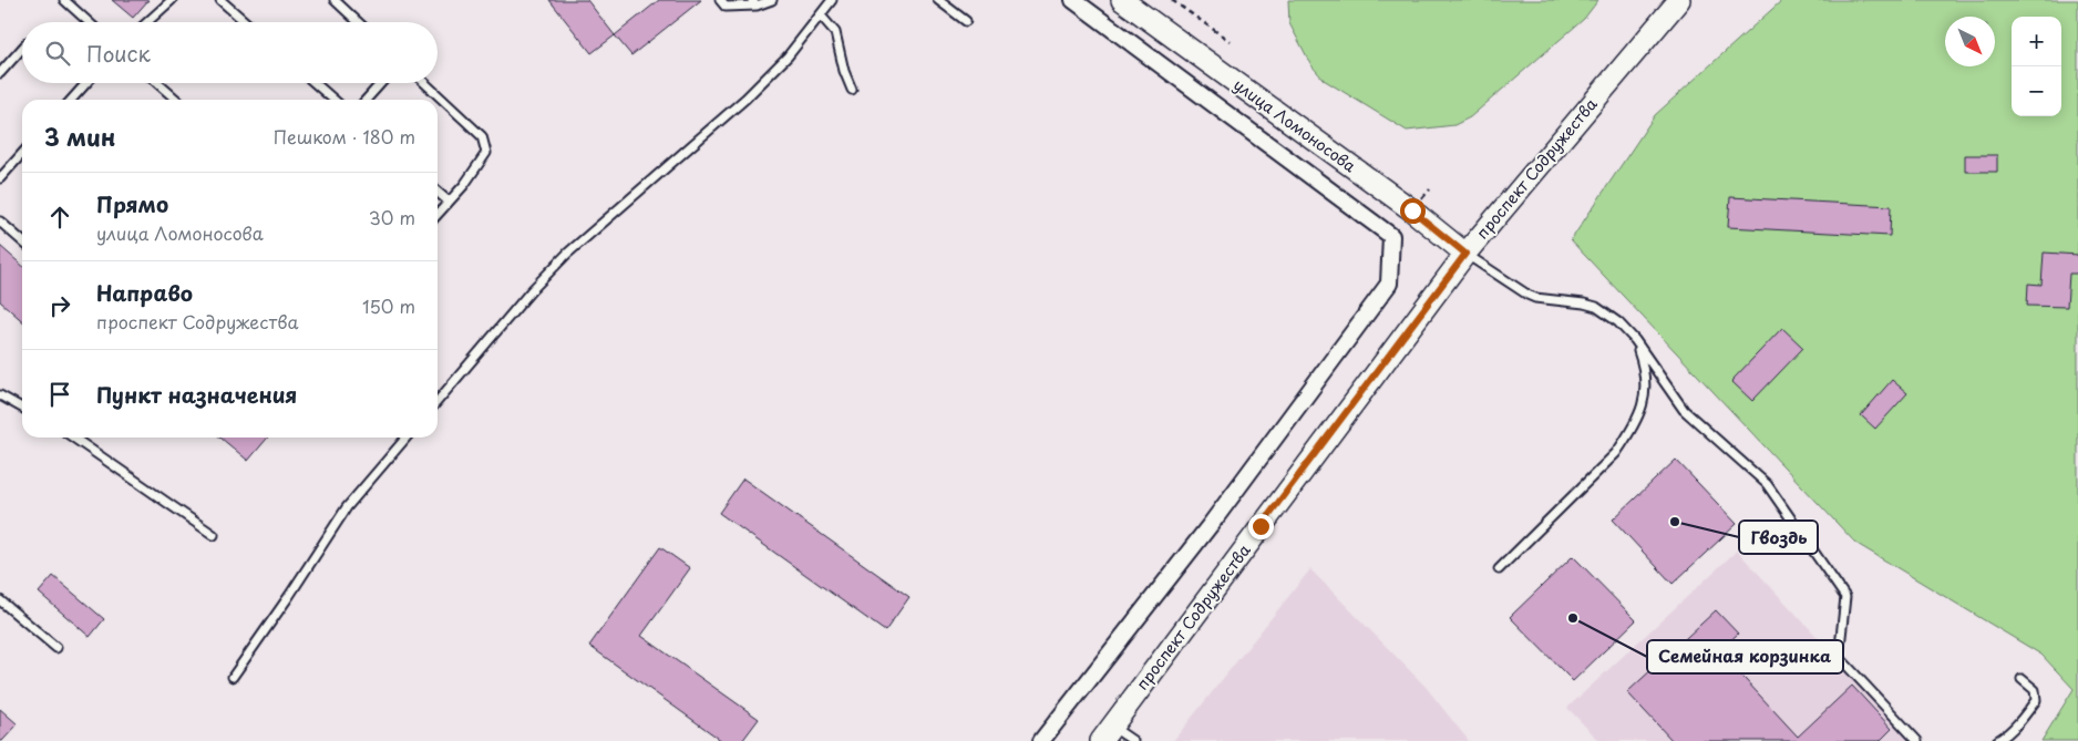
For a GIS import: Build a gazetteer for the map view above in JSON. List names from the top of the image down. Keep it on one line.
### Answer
{"streets":{"main road":["улица Ломоносова","проспект Содружества"]},"crossings":[["улица Ломоносова","проспект Содружества"]],"places":["Гвоздь","Семейная корзинка"],"north":"bottom right","page":{"map_buttons":["+","−"],"search":"Поиск","heading":["3 мин","Пешком · 180 m"],"list":[["Прямо","улица Ломоносова","30 m"],["Направо","проспект Содружества","150 m"],"Пункт назначения"]}}
